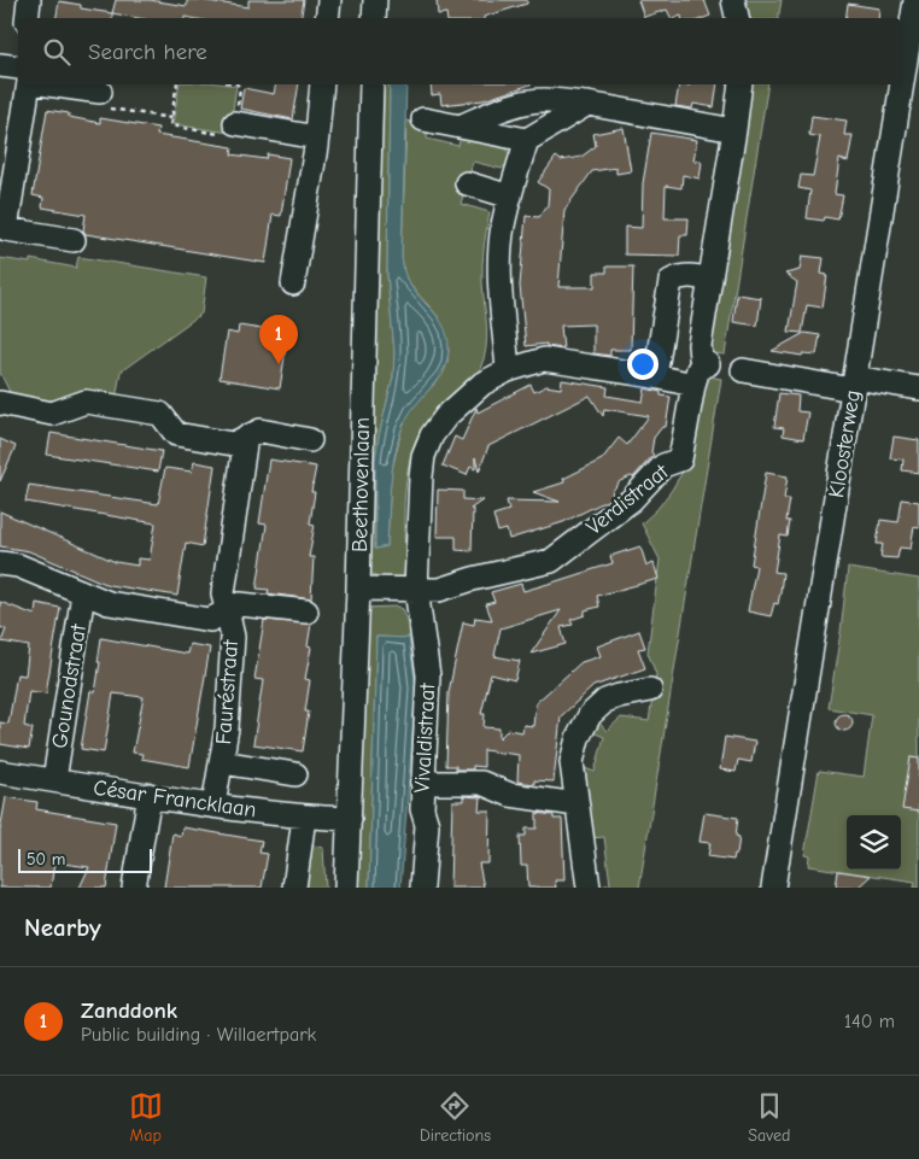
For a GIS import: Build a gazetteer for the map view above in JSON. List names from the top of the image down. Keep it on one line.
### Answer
{"streets":{"street":["Kloosterweg","Beethovenlaan","Verdistraat","Gounodstraat","Fauréstraat","Vivaldistraat","César Francklaan"]},"crossings":[["Beethovenlaan","Verdistraat"],["Beethovenlaan","César Francklaan"],["Verdistraat","Vivaldistraat"],["Gounodstraat","Fauréstraat"],["Gounodstraat","César Francklaan"],["Fauréstraat","César Francklaan"]],"scale_bar":"50 m","page":{"search":"Search here","pins":"1","scale":"50 m","heading":"Nearby","list":[{"mark":"1","name":"Zanddonk","note":"Public building · Willaertpark","value":"140 m"}],"nav":["Map","Directions","Saved"]}}
